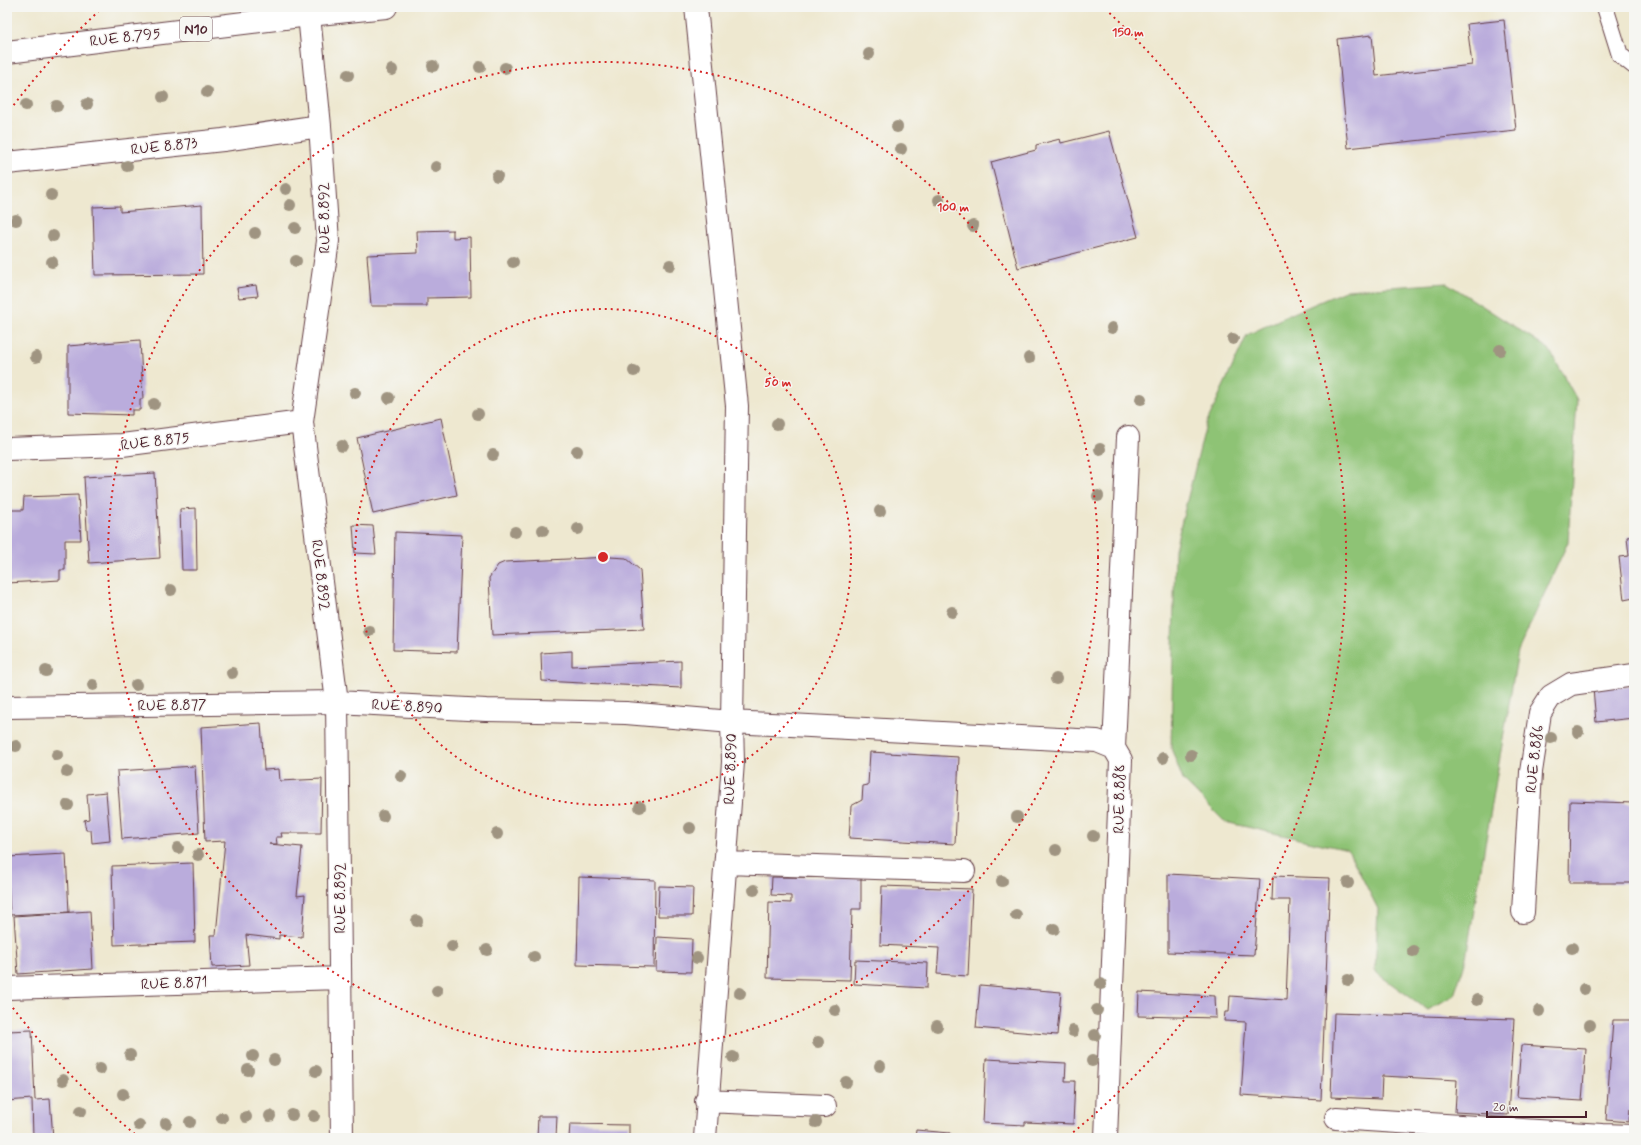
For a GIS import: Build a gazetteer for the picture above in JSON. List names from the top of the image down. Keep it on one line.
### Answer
{"streets":{"main road":["N10","RUE 8.795","RUE 8.873","RUE 8.892","RUE 8.875","RUE 8.877","RUE 8.890","RUE 8.886","RUE 8.888","RUE 8.871"]},"crossings":[["RUE 8.795","RUE 8.892"],["RUE 8.873","RUE 8.892"],["RUE 8.892","RUE 8.875"],["RUE 8.892","RUE 8.877"],["RUE 8.892","RUE 8.890"],["RUE 8.892","RUE 8.871"],["RUE 8.877","RUE 8.890"]],"scale_bar":"20 m","rings":["150 m","100 m","50 m"]}
